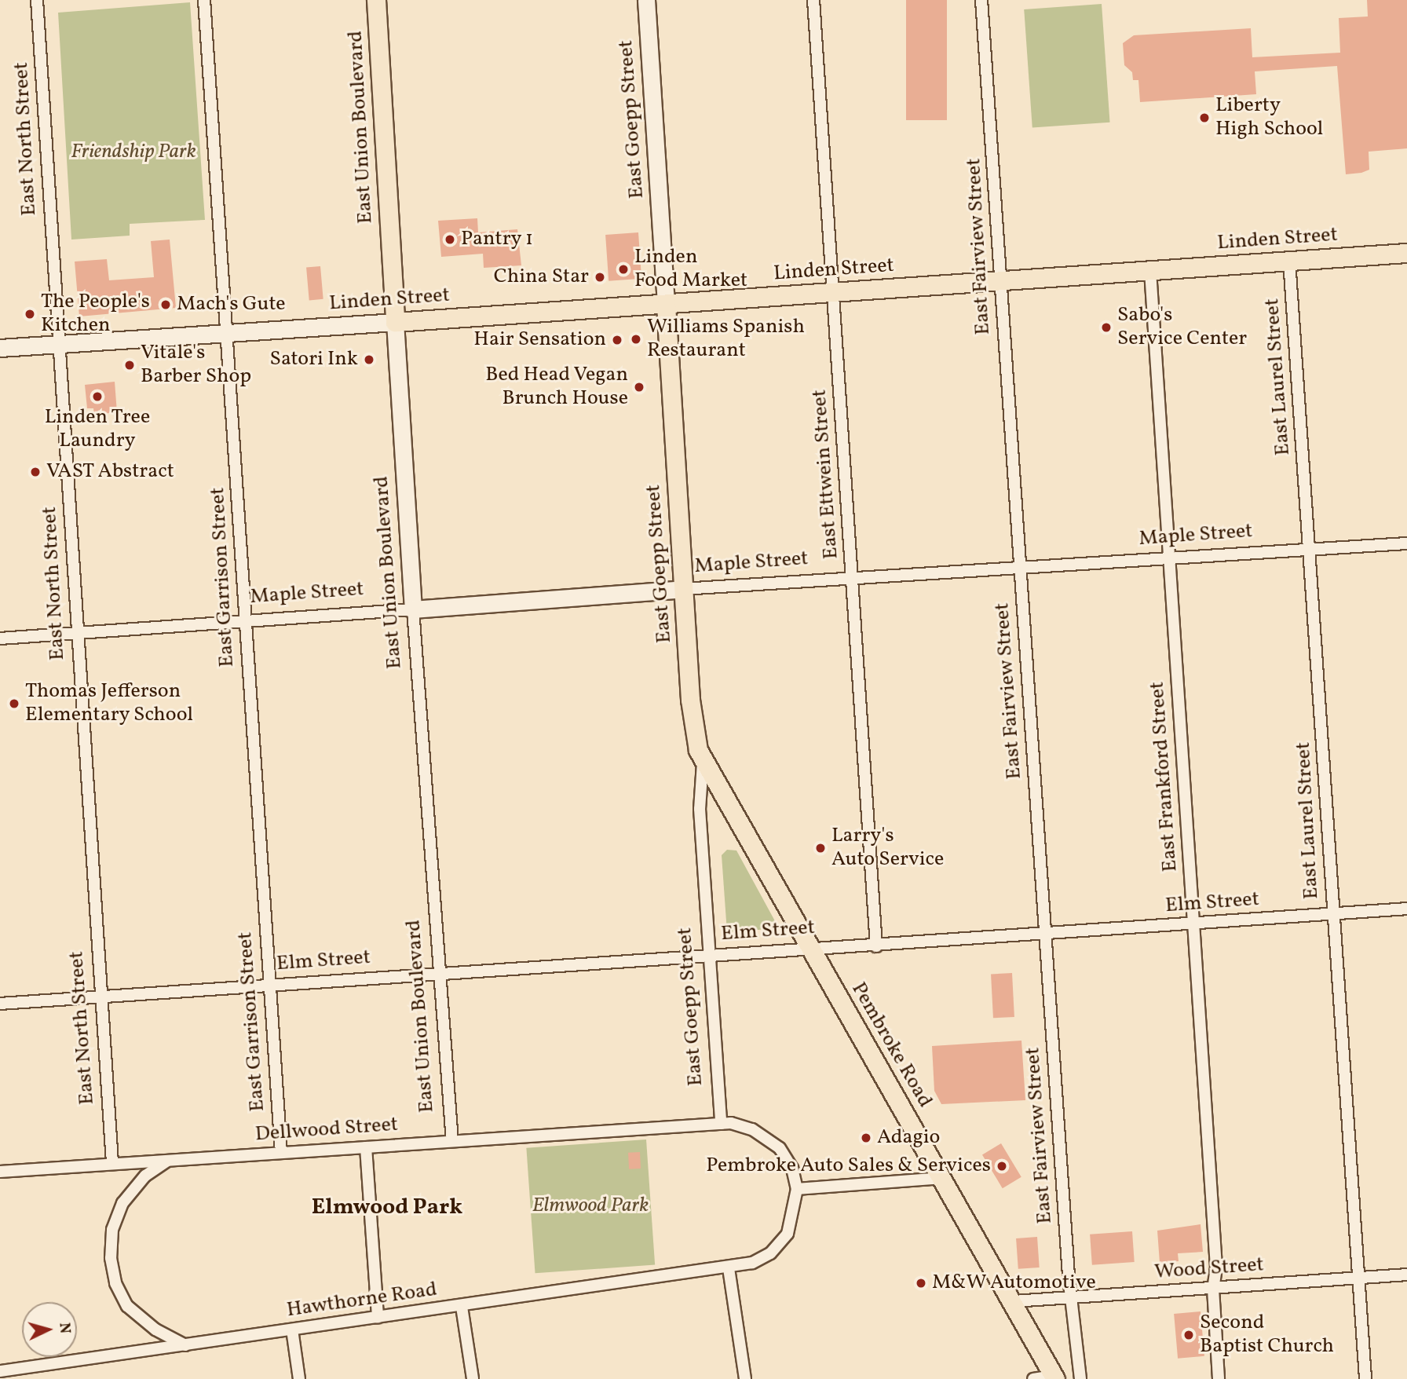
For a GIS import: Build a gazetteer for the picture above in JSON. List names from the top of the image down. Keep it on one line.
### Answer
{"streets":{"main road":["East Goepp Street","East Union Boulevard","Linden Street","Pembroke Road"],"street":["East North Street","East Fairview Street","East Laurel Street","East Ettwein Street","Maple Street","East Garrison Street","East Frankford Street","Elm Street","Dellwood Street","Wood Street","Hawthorne Road"]},"crossings":[["East Goepp Street","Linden Street"],["East Goepp Street","Maple Street"],["East Goepp Street","Elm Street"],["East Goepp Street","Pembroke Road"],["East Goepp Street","Dellwood Street"],["East Union Boulevard","Linden Street"],["East Union Boulevard","Maple Street"],["East Union Boulevard","Elm Street"],["East Union Boulevard","Dellwood Street"],["East North Street","Linden Street"],["East North Street","Maple Street"],["East North Street","Elm Street"],["East North Street","Dellwood Street"],["Linden Street","East Fairview Street"],["Linden Street","East Laurel Street"],["Linden Street","East Ettwein Street"],["Linden Street","East Garrison Street"],["Linden Street","East Frankford Street"],["East Fairview Street","Maple Street"],["East Fairview Street","Elm Street"],["East Fairview Street","Wood Street"],["East Laurel Street","Maple Street"],["East Laurel Street","Elm Street"],["East Laurel Street","Wood Street"],["East Ettwein Street","Maple Street"],["East Ettwein Street","Elm Street"],["Maple Street","East Garrison Street"],["Maple Street","East Frankford Street"],["East Garrison Street","Elm Street"],["East Garrison Street","Dellwood Street"],["East Frankford Street","Elm Street"],["East Frankford Street","Wood Street"],["Elm Street","Pembroke Road"],["Pembroke Road","Wood Street"],["Dellwood Street","Hawthorne Road"]],"districts":["Elmwood Park"],"parks":["Friendship Park","Elmwood Park"],"places":["Liberty High School","Pantry 1","Linden Food Market","China Star","Mach's Gute","The People's Kitchen","Sabo's Service Center","Williams Spanish Restaurant","Hair Sensation","Satori Ink","Vitale's Barber Shop","Bed Head Vegan Brunch House","Linden Tree Laundry","VAST Abstract","Thomas Jefferson Elementary School","Larry's Auto Service","Adagio","Pembroke Auto Sales & Services","M&W Automotive","Second Baptist Church"],"north":"right"}
